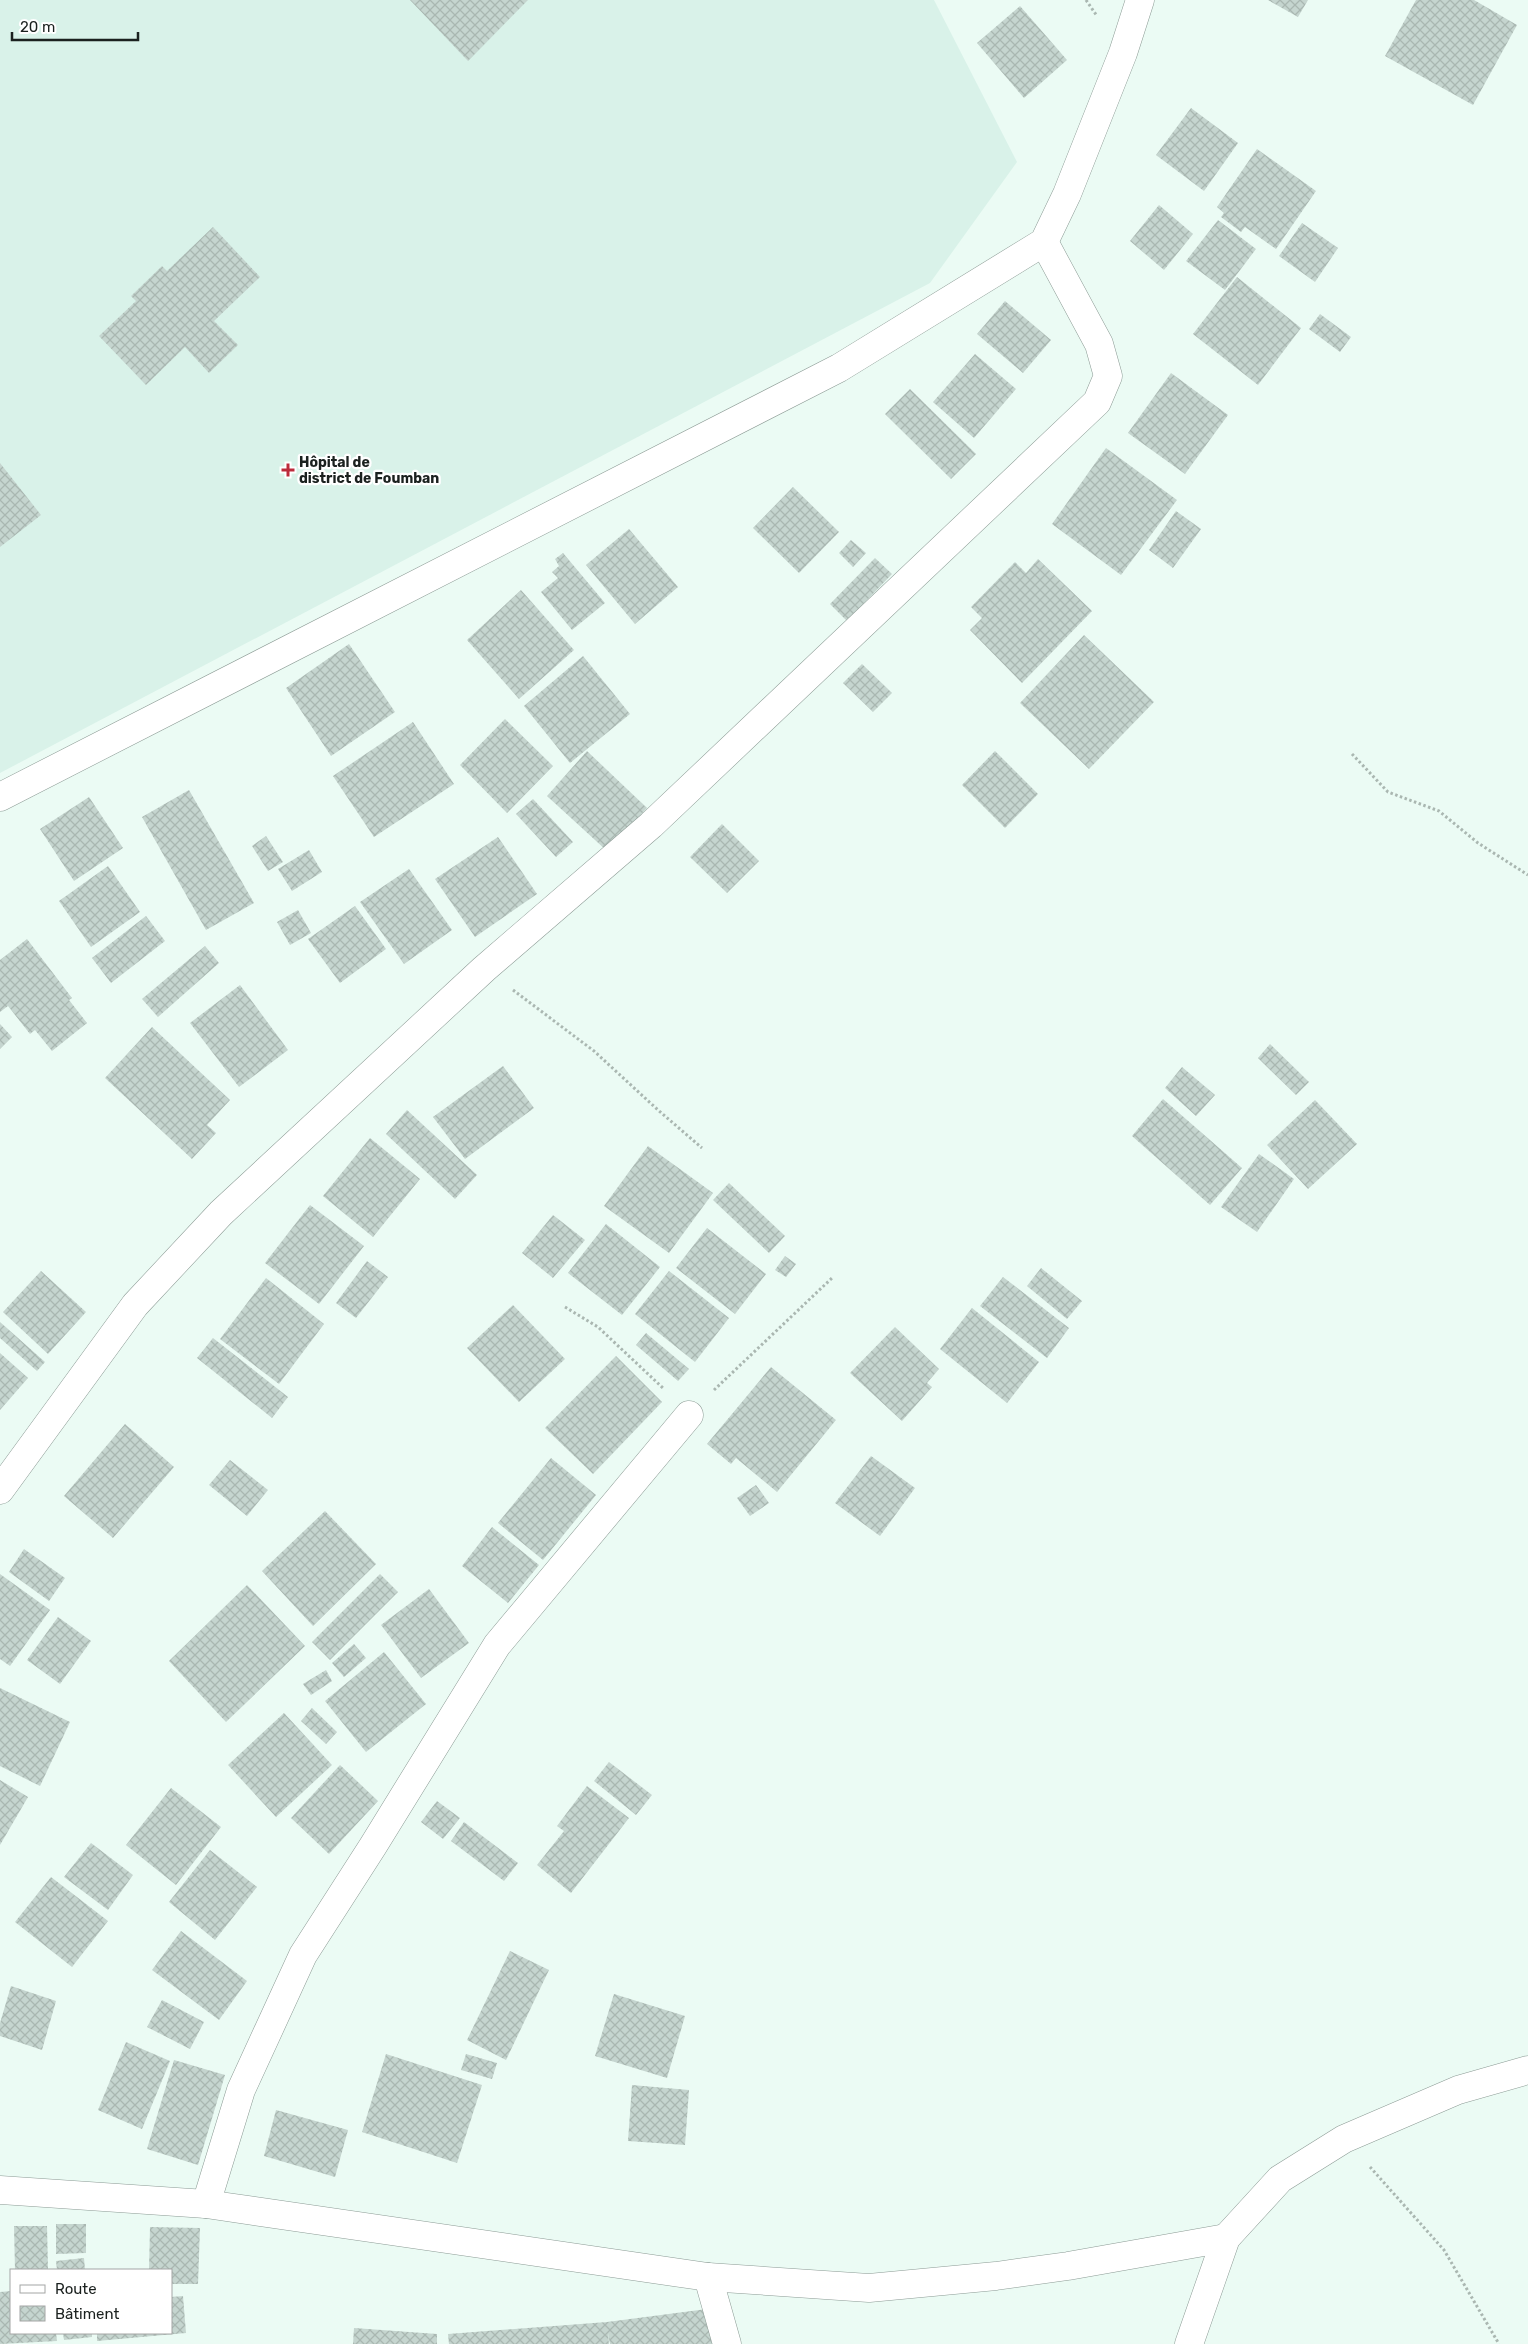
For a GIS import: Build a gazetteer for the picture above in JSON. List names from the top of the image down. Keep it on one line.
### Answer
{"places":{"health":["Hôpital de district de Foumban"]},"legend":["Route","Bâtiment"],"scale_bar":"20 m"}
